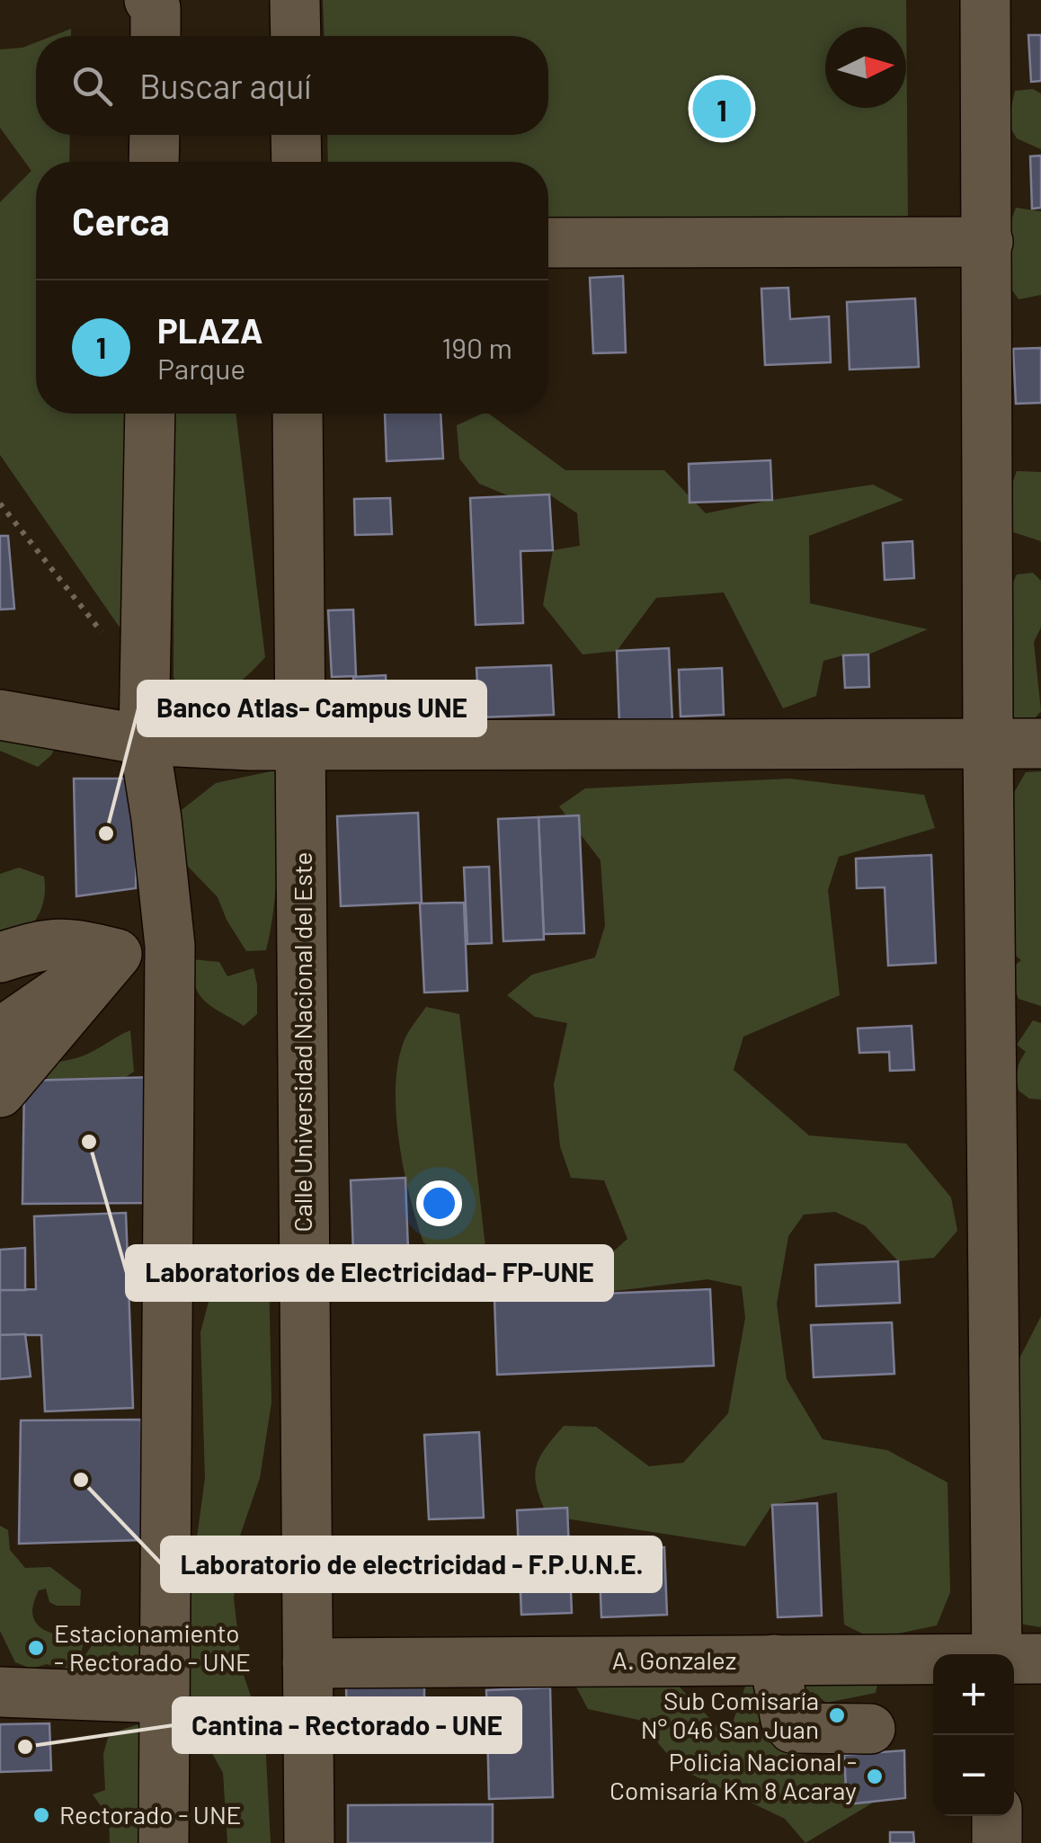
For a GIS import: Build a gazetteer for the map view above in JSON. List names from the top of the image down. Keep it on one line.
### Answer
{"streets":{"street":["Calle Universidad Nacional del Este","A. Gonzalez"]},"crossings":[["Calle Universidad Nacional del Este","A. Gonzalez"]],"places":["Banco Atlas- Campus UNE","Laboratorios de Electricidad- FP-UNE","Laboratorio de electricidad - F.P.U.N.E.","Estacionamiento - Rectorado - UNE","Sub Comisaría N° 046 San Juan","Cantina - Rectorado - UNE","Policia Nacional - Comisaría Km 8 Acaray","Rectorado - UNE"],"north":"right","page":{"search":"Buscar aquí","pins":"1","heading":"Cerca","list":[{"mark":"1","name":"PLAZA","note":"Parque","value":"190 m"}],"map_buttons":["+","−"]}}
